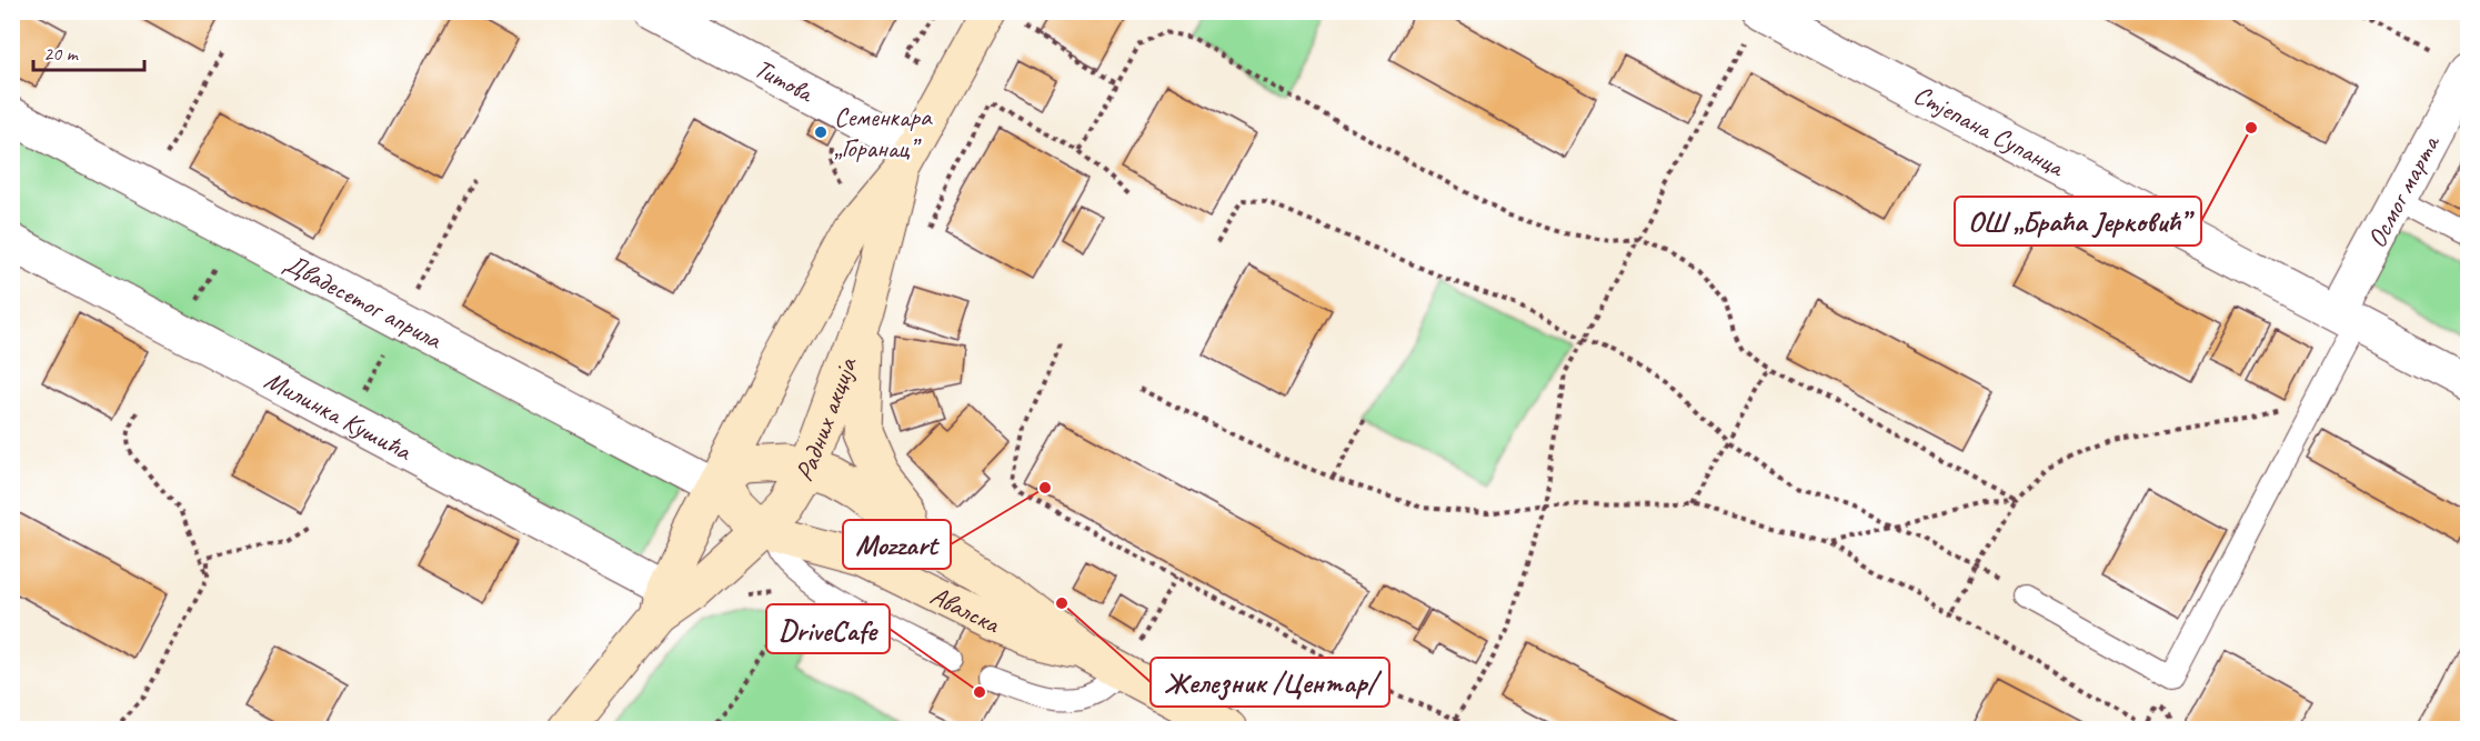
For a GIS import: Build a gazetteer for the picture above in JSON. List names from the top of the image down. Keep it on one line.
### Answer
{"streets":{"main road":["Радних акција","Авалска"],"street":["Титова","Стјепана Супанца","Осмог марта","Двадесетог априла","Милинка Кушића"]},"crossings":[["Титова","Радних акција"],["Стјепана Супанца","Осмог марта"],["Двадесетог априла","Радних акција"],["Двадесетог априла","Авалска"],["Милинка Кушића","Радних акција"],["Радних акција","Авалска"]],"places":["ОШ „Браћа Јерковић”","Семенкара „Горанац”","Mozzart","Железник /Центар/","DriveCafe"],"scale_bar":"20 m"}
